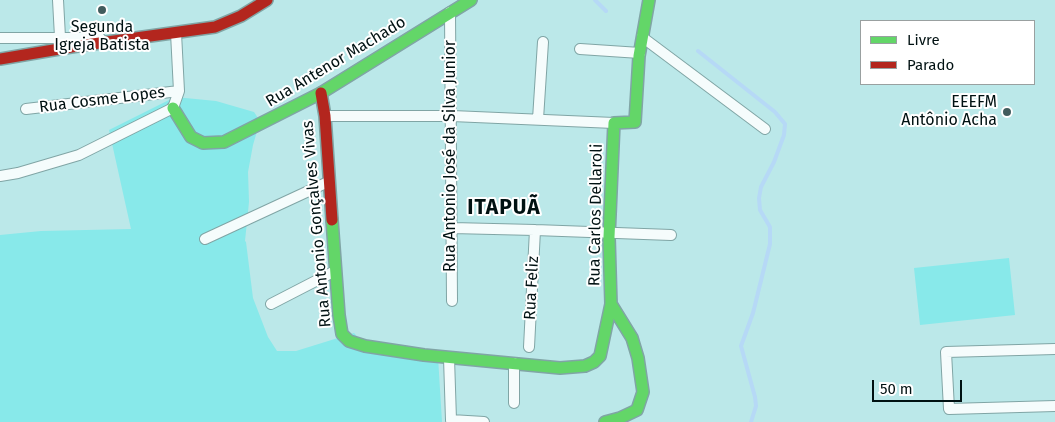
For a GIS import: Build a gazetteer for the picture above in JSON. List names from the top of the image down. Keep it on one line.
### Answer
{"streets":{"street":["Rua Antenor Machado","Rua Cosme Lopes","Rua Antonio José da Silva Junior","Rua Carlos Dellaroli","Rua Antonio Gonçalves Vivas","Rua Feliz"]},"crossings":[["Rua Antenor Machado","Rua Antonio José da Silva Junior"],["Rua Antenor Machado","Rua Antonio Gonçalves Vivas"],["Rua Carlos Dellaroli","Rua Antonio Gonçalves Vivas"]],"districts":["ITAPUÃ"],"places":["Segunda Igreja Batista","EEEFM Antônio Acha"],"legend":["Livre","Parado"],"scale_bar":"50 m"}
